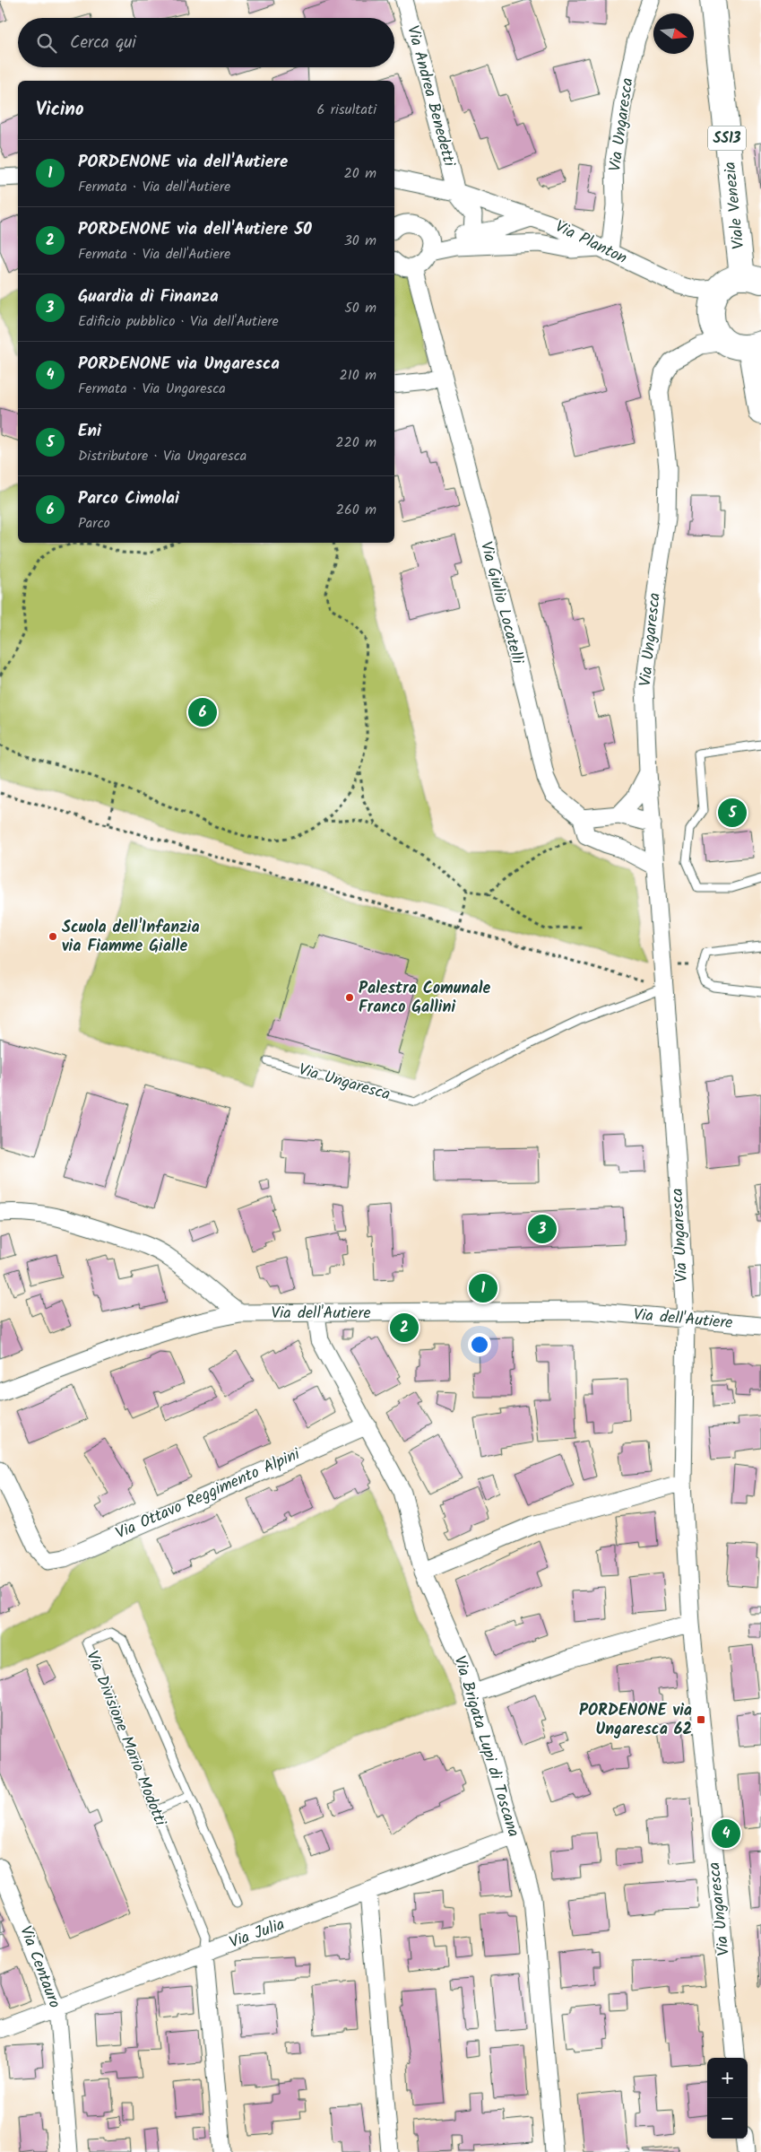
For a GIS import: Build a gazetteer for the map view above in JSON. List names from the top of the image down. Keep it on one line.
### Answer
{"streets":{"main road":["SS13","Viale Venezia"],"street":["Via Andrea Benedetti","Via Ungaresca","Via Planton","Via Giulio Locatelli","Via dell'Autiere","Via Ottavo Reggimento Alpini","Via Divisione Mario Modotti","Via Brigata Lupi di Toscana","Via Julia","Via Centauro"]},"crossings":[["Via Andrea Benedetti","Via Planton"],["Via Ungaresca","Via Planton"],["Via Ungaresca","Via dell'Autiere"],["Viale Venezia","Via Planton"],["Via dell'Autiere","Via Brigata Lupi di Toscana"],["Via Ottavo Reggimento Alpini","Via Brigata Lupi di Toscana"],["Via Divisione Mario Modotti","Via Julia"],["Via Brigata Lupi di Toscana","Via Julia"],["Via Julia","Via Centauro"]],"places":{"other":["Scuola dell'Infanzia via Fiamme Gialle","Palestra Comunale Franco Gallini"],"transit":["PORDENONE via Ungaresca 62"]},"north":"right","page":{"search":"Cerca qui","heading":["Vicino","6 risultati"],"list":[{"mark":"1","name":"PORDENONE via dell'Autiere","note":"Fermata · Via dell'Autiere","value":"20 m"},{"mark":"2","name":"PORDENONE via dell'Autiere 50","note":"Fermata · Via dell'Autiere","value":"30 m"},{"mark":"3","name":"Guardia di Finanza","note":"Edificio pubblico · Via dell'Autiere","value":"50 m"},{"mark":"4","name":"PORDENONE via Ungaresca","note":"Fermata · Via Ungaresca","value":"210 m"},{"mark":"5","name":"Eni","note":"Distributore · Via Ungaresca","value":"220 m"},{"mark":"6","name":"Parco Cimolai","note":"Parco","value":"260 m"}],"pins":["6","5","3","1","2","4"],"map_buttons":["+","−"]}}
